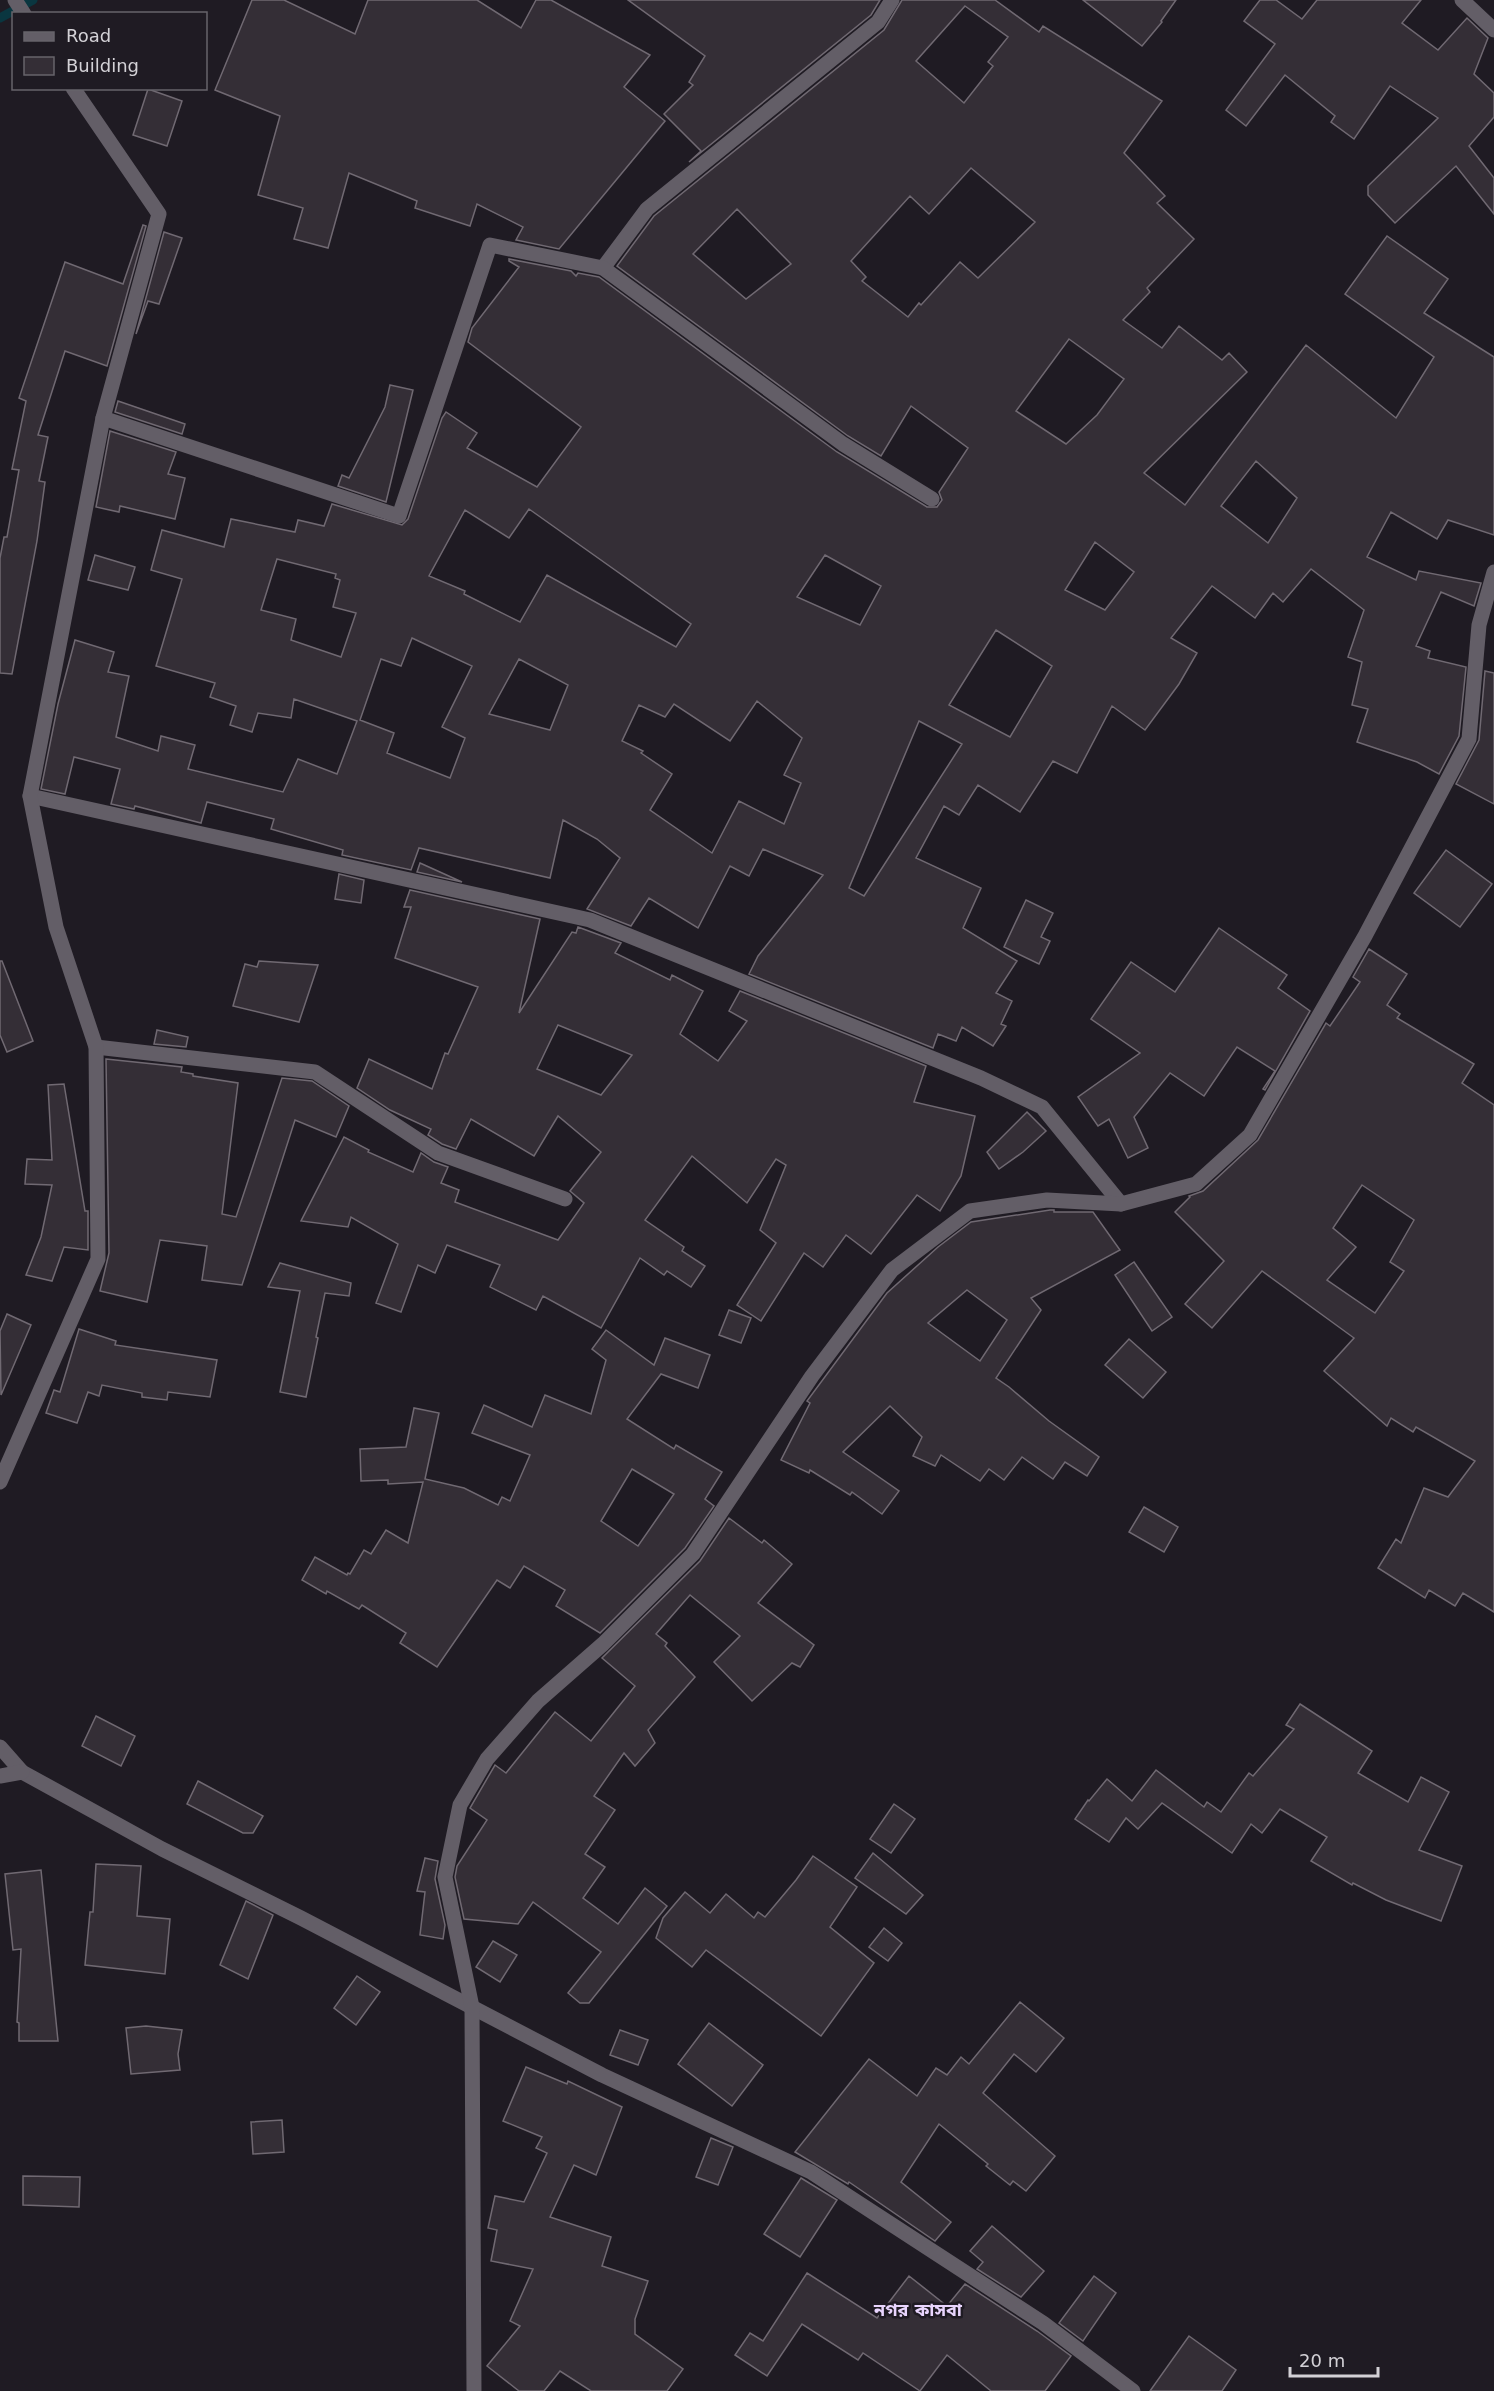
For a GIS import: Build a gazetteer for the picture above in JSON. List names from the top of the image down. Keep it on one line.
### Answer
{"districts":["নগর কাসবা"],"legend":["Road","Building"],"scale_bar":"20 m"}
